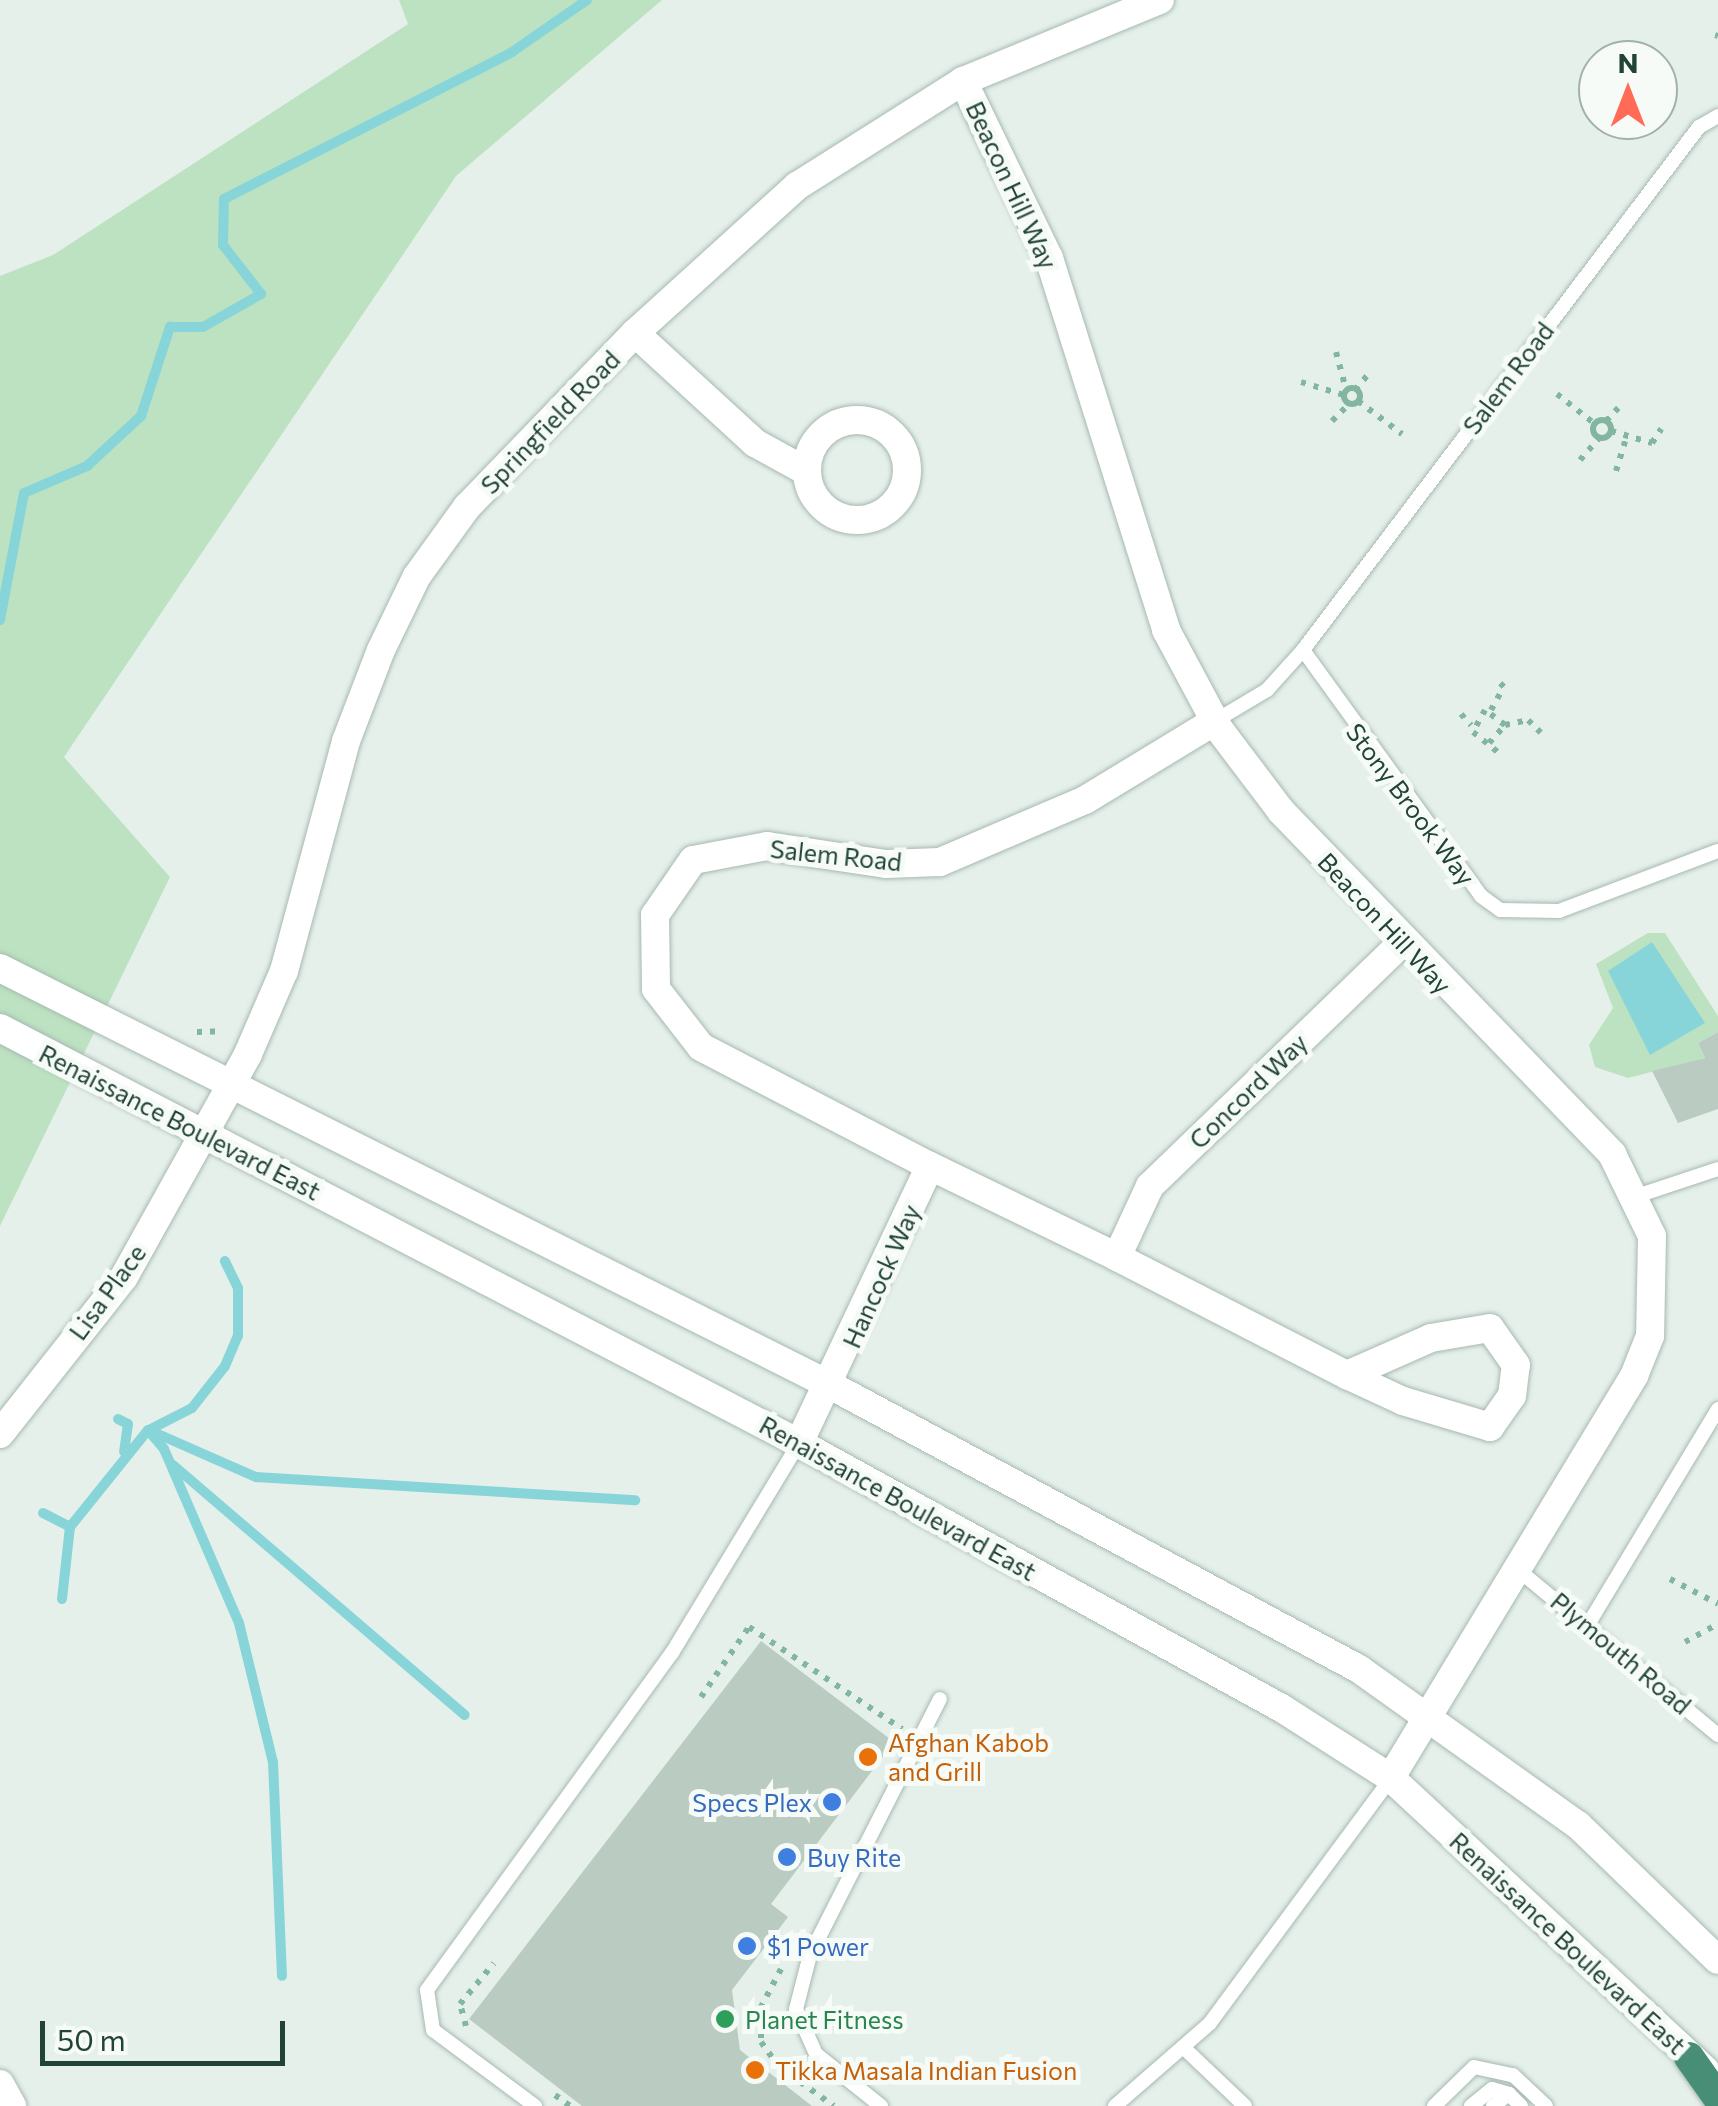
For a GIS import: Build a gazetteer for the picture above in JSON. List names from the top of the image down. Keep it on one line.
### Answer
{"streets":{"street":["Beacon Hill Way","Salem Road","Springfield Road","Concord Way","Renaissance Boulevard East","Hancock Way","Lisa Place"],"lane":["Stony Brook Way","Plymouth Road"]},"crossings":[["Beacon Hill Way","Salem Road"],["Beacon Hill Way","Springfield Road"],["Beacon Hill Way","Concord Way"],["Beacon Hill Way","Renaissance Boulevard East"],["Beacon Hill Way","Plymouth Road"],["Salem Road","Stony Brook Way"],["Salem Road","Concord Way"],["Salem Road","Hancock Way"],["Springfield Road","Renaissance Boulevard East"],["Springfield Road","Lisa Place"],["Renaissance Boulevard East","Hancock Way"],["Renaissance Boulevard East","Lisa Place"]],"places":["Afghan Kabob and Grill","Specs Plex","Buy Rite","$1 Power","Planet Fitness","Tikka Masala Indian Fusion"],"scale_bar":"50 m","north":"top"}
